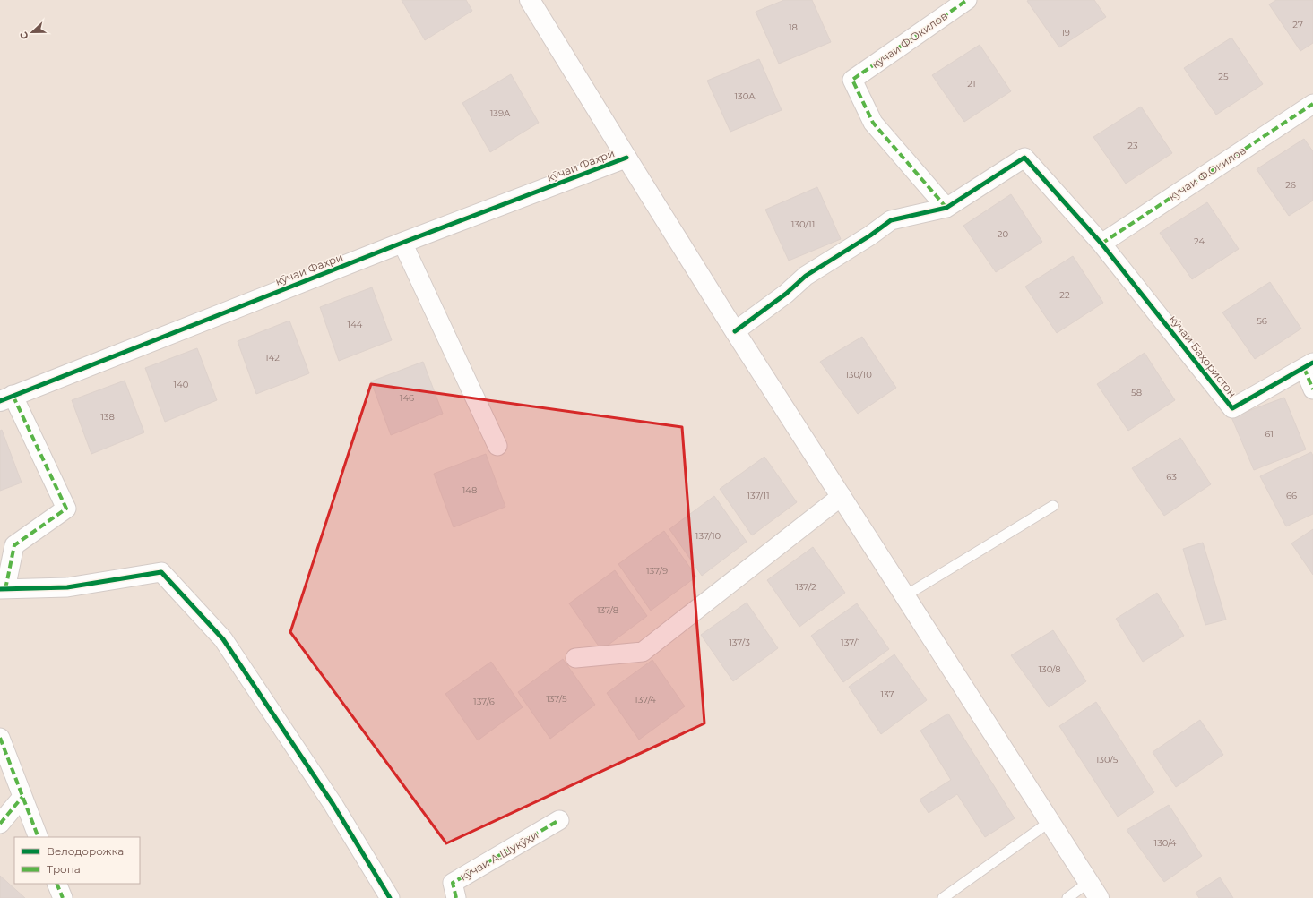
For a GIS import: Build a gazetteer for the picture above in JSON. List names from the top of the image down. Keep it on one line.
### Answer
{"streets":{"main road":["кӯчаи Фахри"],"street":["кучаи Ф.Окилов","кӯчаи Баҳористон","кӯчаи А.Шукӯҳи"]},"crossings":[["кучаи Ф.Окилов","кӯчаи Баҳористон"]],"house_numbers":["27","18","19","25","21","130А","139А","23","26","130/11","20","24","22","56","144","142","130/10","140","58","146","138","61","63","148","137/11","66","137/10","137/9","137/2","137/8","137/3","137/1","130/8","137","137/5","137/4","137/6","130/5","130/4"],"legend":["Велодорожка","Тропа"],"north":"left"}
